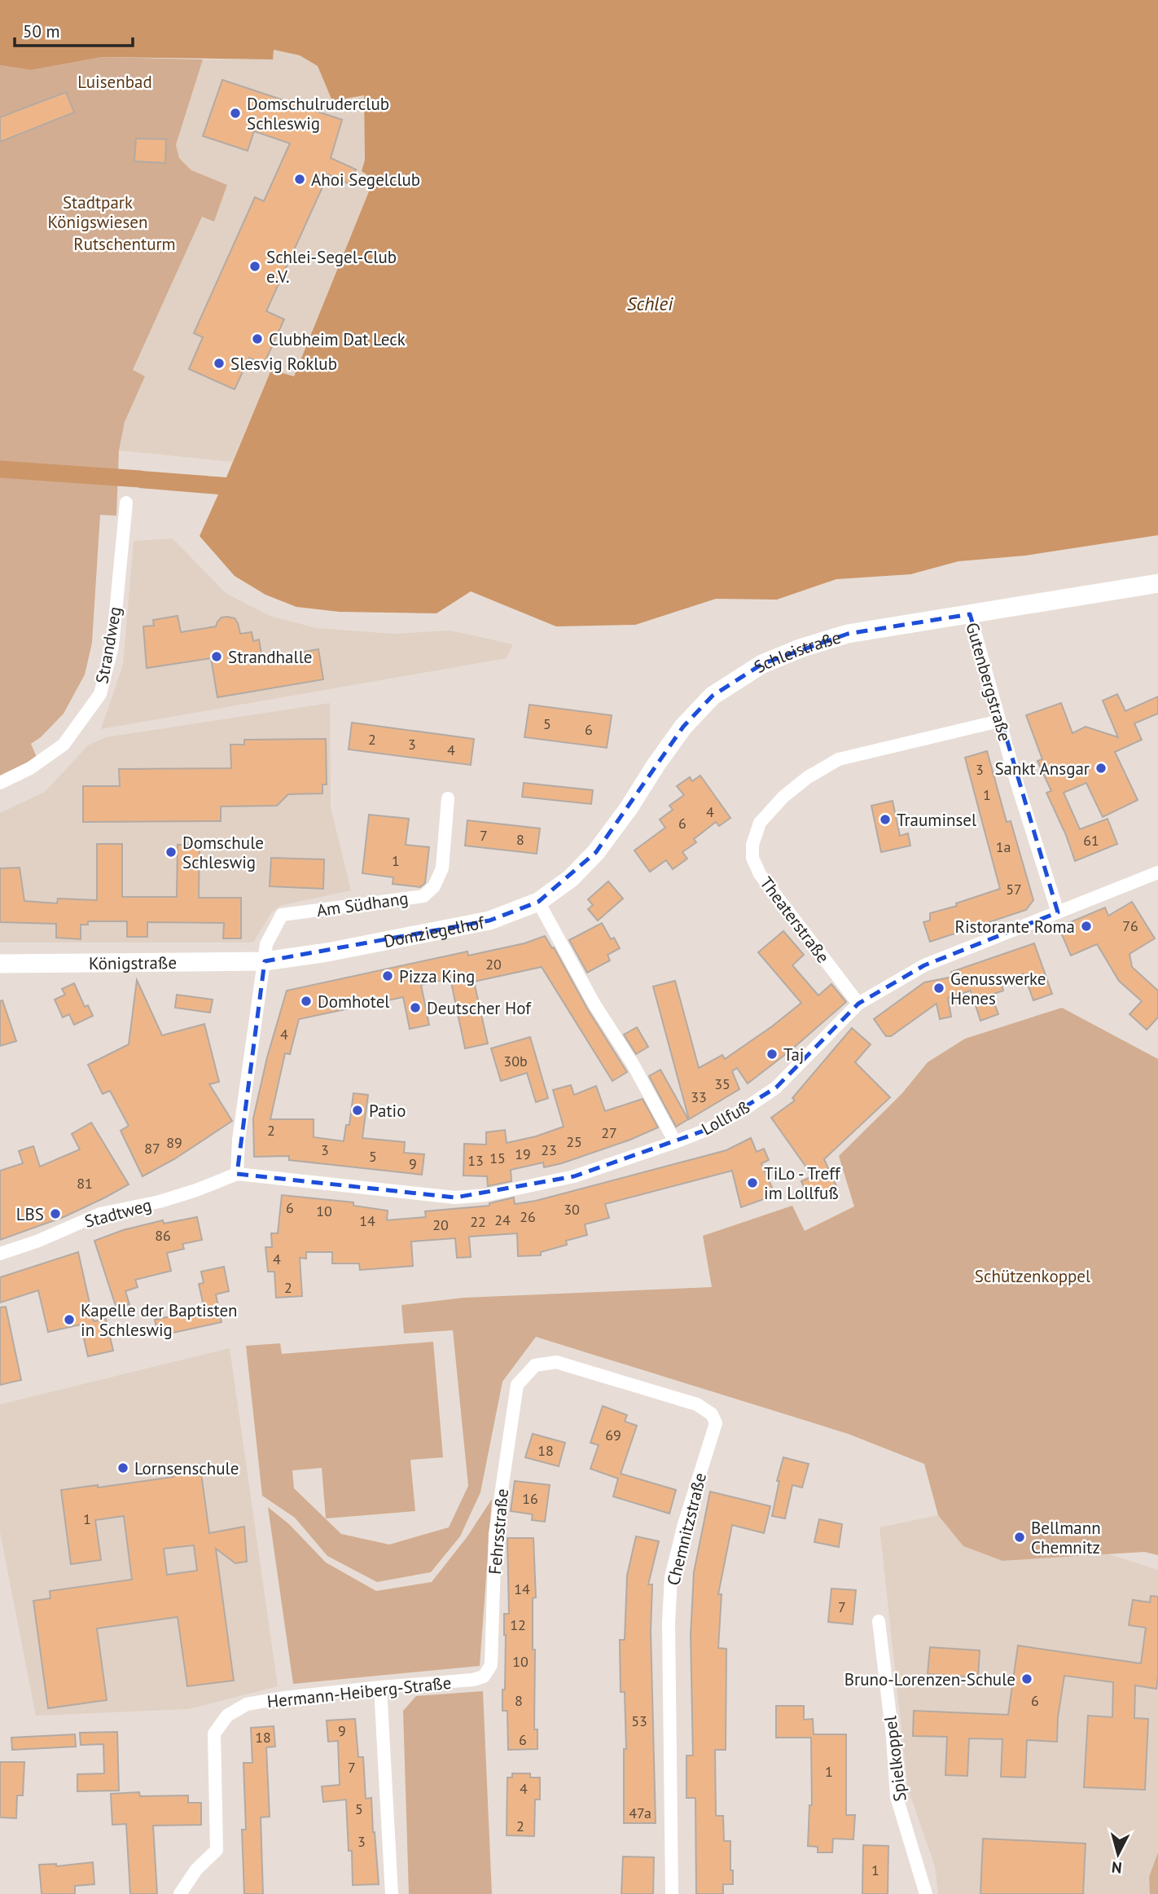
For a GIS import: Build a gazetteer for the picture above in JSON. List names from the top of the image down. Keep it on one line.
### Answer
{"streets":{"street":["Strandweg","Schleistraße","Gutenbergstraße","Am Südhang","Theaterstraße","Domziegelhof","Königstraße","Lollfuß","Stadtweg","Chemnitzstraße","Fehrsstraße","Hermann-Heiberg-Straße","Spielkoppel"]},"crossings":[["Schleistraße","Gutenbergstraße"],["Schleistraße","Domziegelhof"],["Gutenbergstraße","Theaterstraße"],["Gutenbergstraße","Lollfuß"],["Am Südhang","Domziegelhof"],["Am Südhang","Königstraße"],["Theaterstraße","Lollfuß"],["Domziegelhof","Königstraße"],["Lollfuß","Stadtweg"],["Chemnitzstraße","Fehrsstraße"],["Fehrsstraße","Hermann-Heiberg-Straße"]],"water":["Schlei"],"parks":["Luisenbad","Stadtpark Königswiesen","Rutschenturm","Schützenkoppel"],"places":["Domschulruderclub Schleswig","Ahoi Segelclub","Schlei-Segel-Club e.V.","Clubheim Dat Leck","Slesvig Roklub","Strandhalle","Sankt Ansgar","Trauminsel","Domschule Schleswig","Ristorante Roma","Pizza King","Genusswerke Henes","Domhotel","Deutscher Hof","Taj","Patio","TiLo - Treff im Lollfuß","LBS","Kapelle der Baptisten in Schleswig","Lornsenschule","Bellmann Chemnitz","Bruno-Lorenzen-Schule"],"house_numbers":["5","6","2","3","4","3","1","4","6","7","8","61","1a","1","57","76","20","4","30b","35","33","2","27","25","89","87","3","23","19","5","15","13","9","81","6","30","10","26","24","14","22","20","86","4","2","69","18","16","1","14","7","12","10","8","6","53","9","18","6","7","1","4","5","47a","2","3","1"],"scale_bar":"50 m","north":"bottom"}
